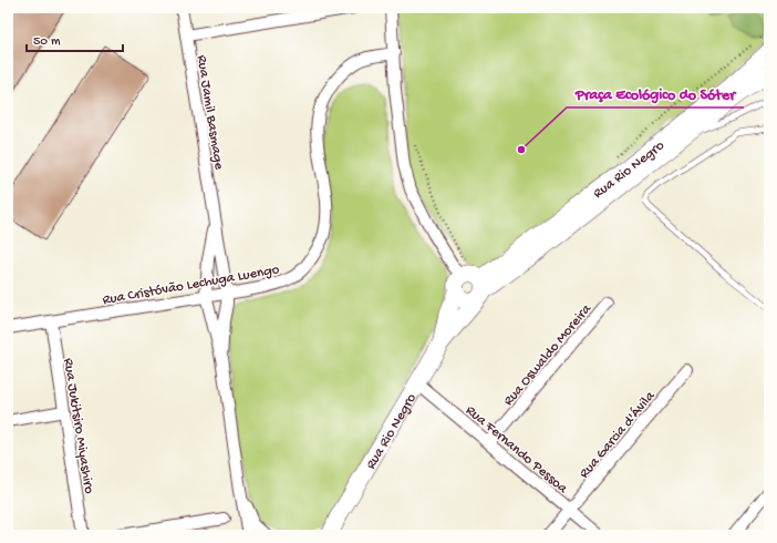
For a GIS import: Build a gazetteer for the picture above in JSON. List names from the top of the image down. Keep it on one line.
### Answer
{"streets":{"main road":["Rua Rio Negro"],"street":["Rua Jamil Basmage","Rua Cristóvão Lechuga Luengo","Rua Oswaldo Moreira","Rua Jukitsiro Miyashiro","Rua Garcia d'Ávila","Rua Fernando Pessoa"]},"crossings":[["Rua Jamil Basmage","Rua Cristóvão Lechuga Luengo"],["Rua Rio Negro","Rua Fernando Pessoa"],["Rua Cristóvão Lechuga Luengo","Rua Jukitsiro Miyashiro"],["Rua Oswaldo Moreira","Rua Fernando Pessoa"],["Rua Garcia d'Ávila","Rua Fernando Pessoa"]],"places":["Praça Ecológico do Sóter"],"scale_bar":"50 m"}
